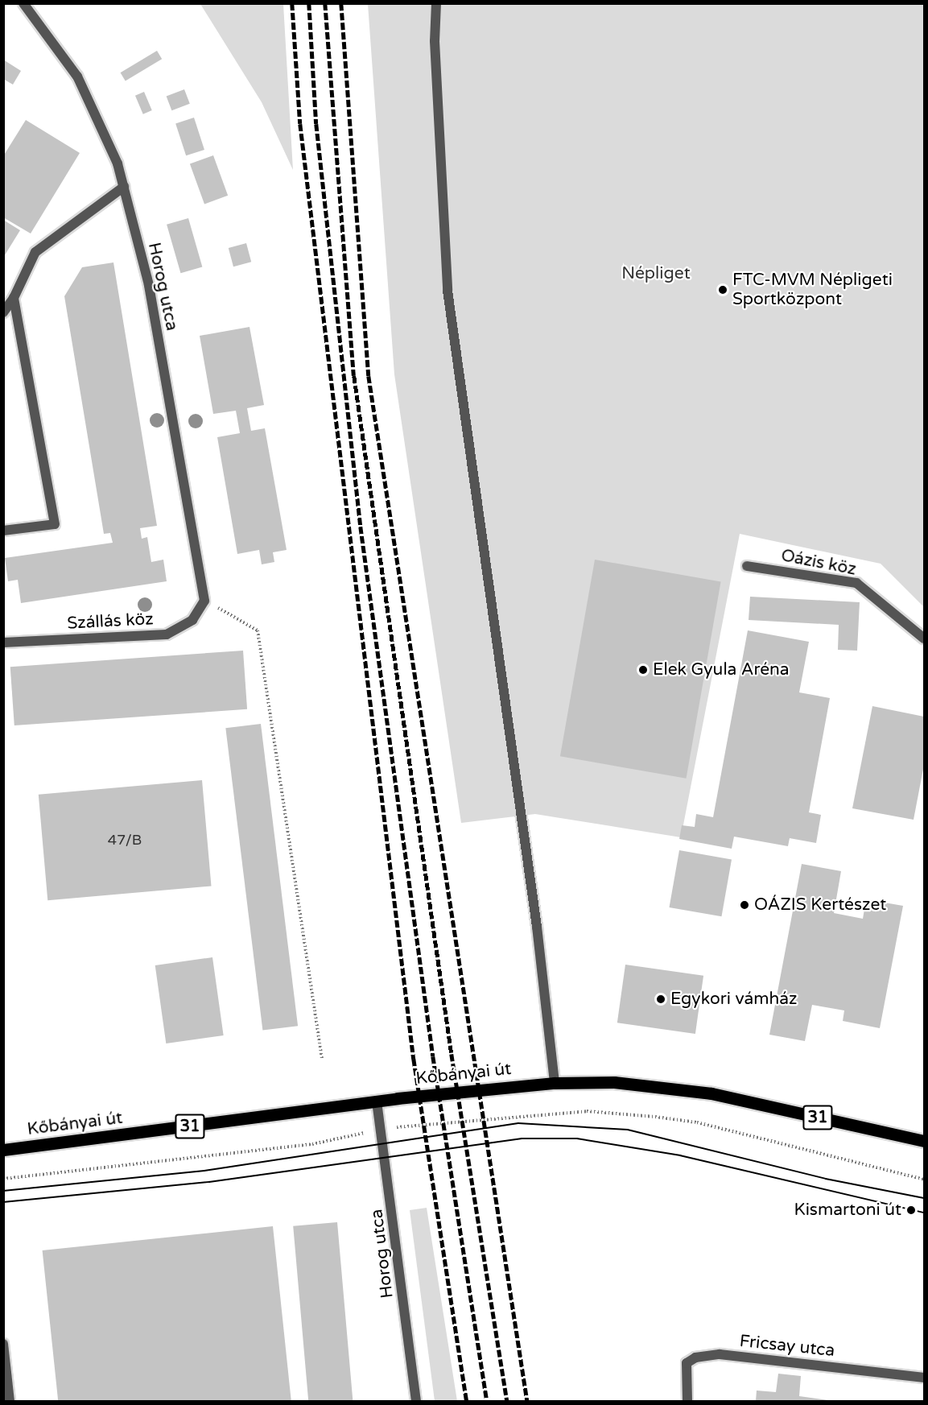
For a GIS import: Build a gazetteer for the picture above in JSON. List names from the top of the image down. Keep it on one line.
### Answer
{"streets":{"main road":["Kőbányai út","31"],"street":["Horog utca","Oázis köz","Szállás köz","Fricsay utca"]},"crossings":[["Horog utca","Szállás köz"],["Horog utca","Kőbányai út"]],"parks":["Népliget"],"places":["FTC-MVM Népligeti Sportközpont","Elek Gyula Aréna","OÁZIS Kertészet","Egykori vámház","Kismartoni út"],"house_numbers":["47/B"]}
